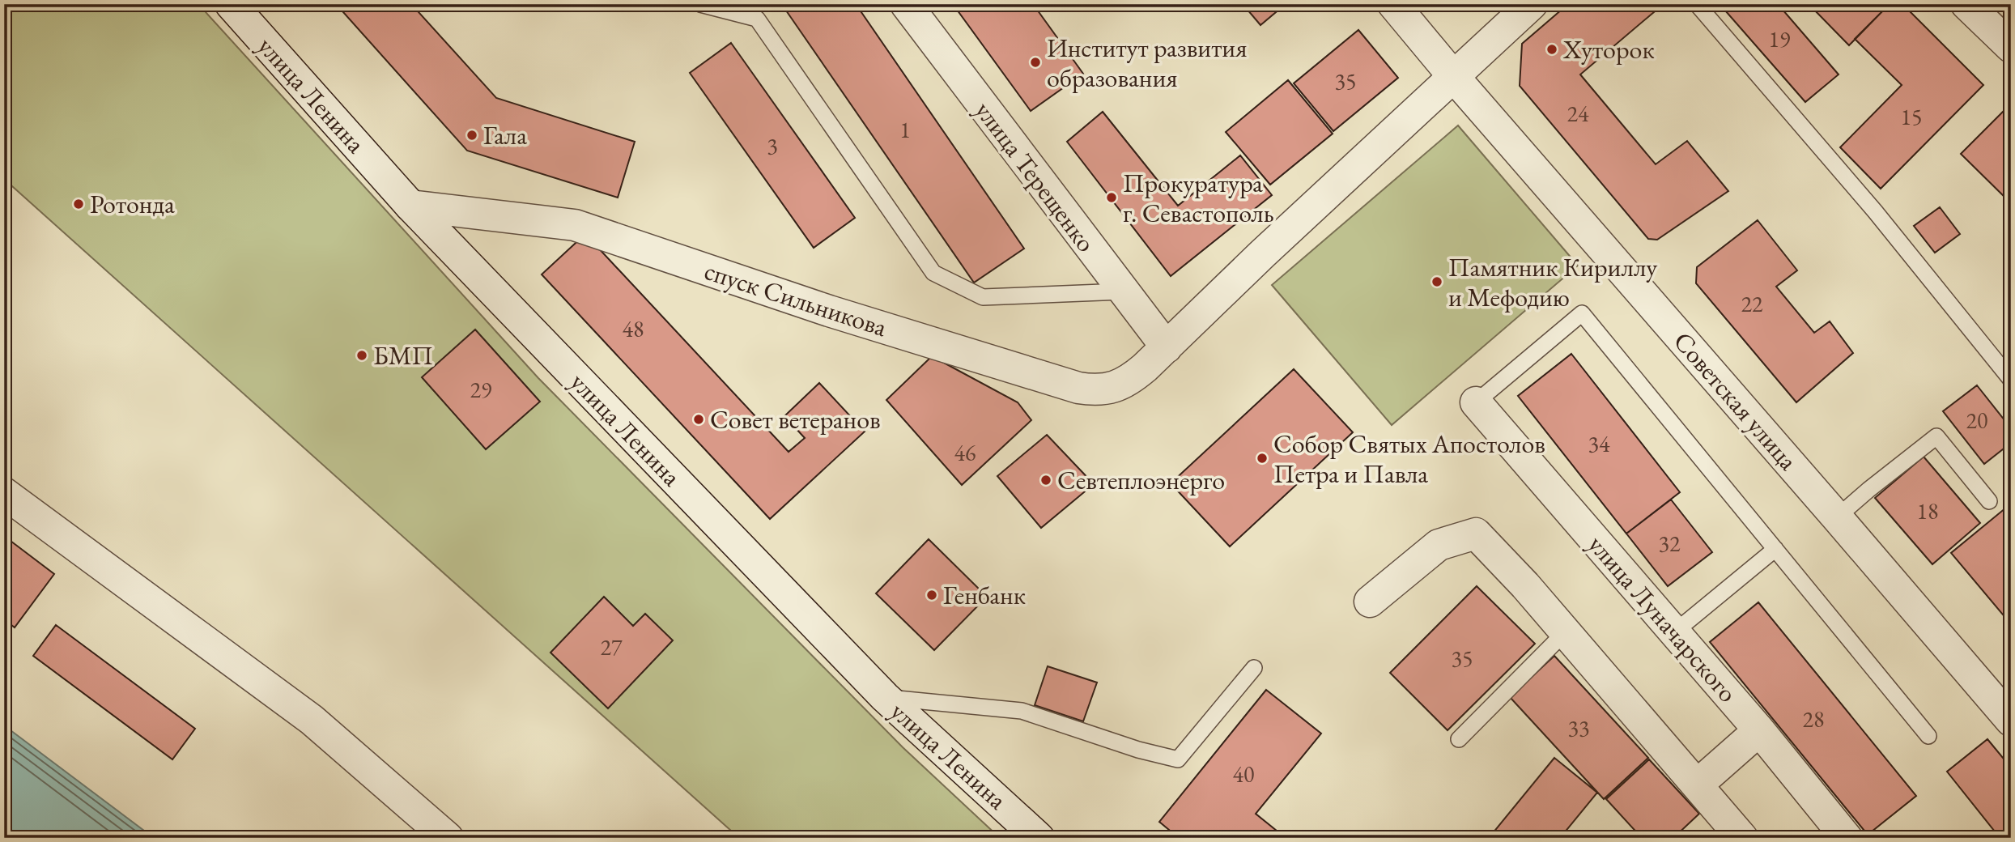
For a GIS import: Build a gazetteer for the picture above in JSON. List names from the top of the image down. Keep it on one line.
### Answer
{"streets":{"street":["улица Ленина","улица Терещенко","спуск Сильникова","Советская улица","улица Луначарского"]},"crossings":[["улица Ленина","спуск Сильникова"],["улица Терещенко","спуск Сильникова"],["спуск Сильникова","Советская улица"]],"places":["Хуторок","Институт развития образования","Гала","Прокуратура г. Севастополь","Ротонда","Памятник Кириллу и Мефодию","БМП","Совет ветеранов","Собор Святых Апостолов Петра и Павла","Севтеплоэнерго","Генбанк"],"house_numbers":["19","35","24","15","1","3","22","48","29","20","34","46","18","32","27","35","28","33","40"]}
